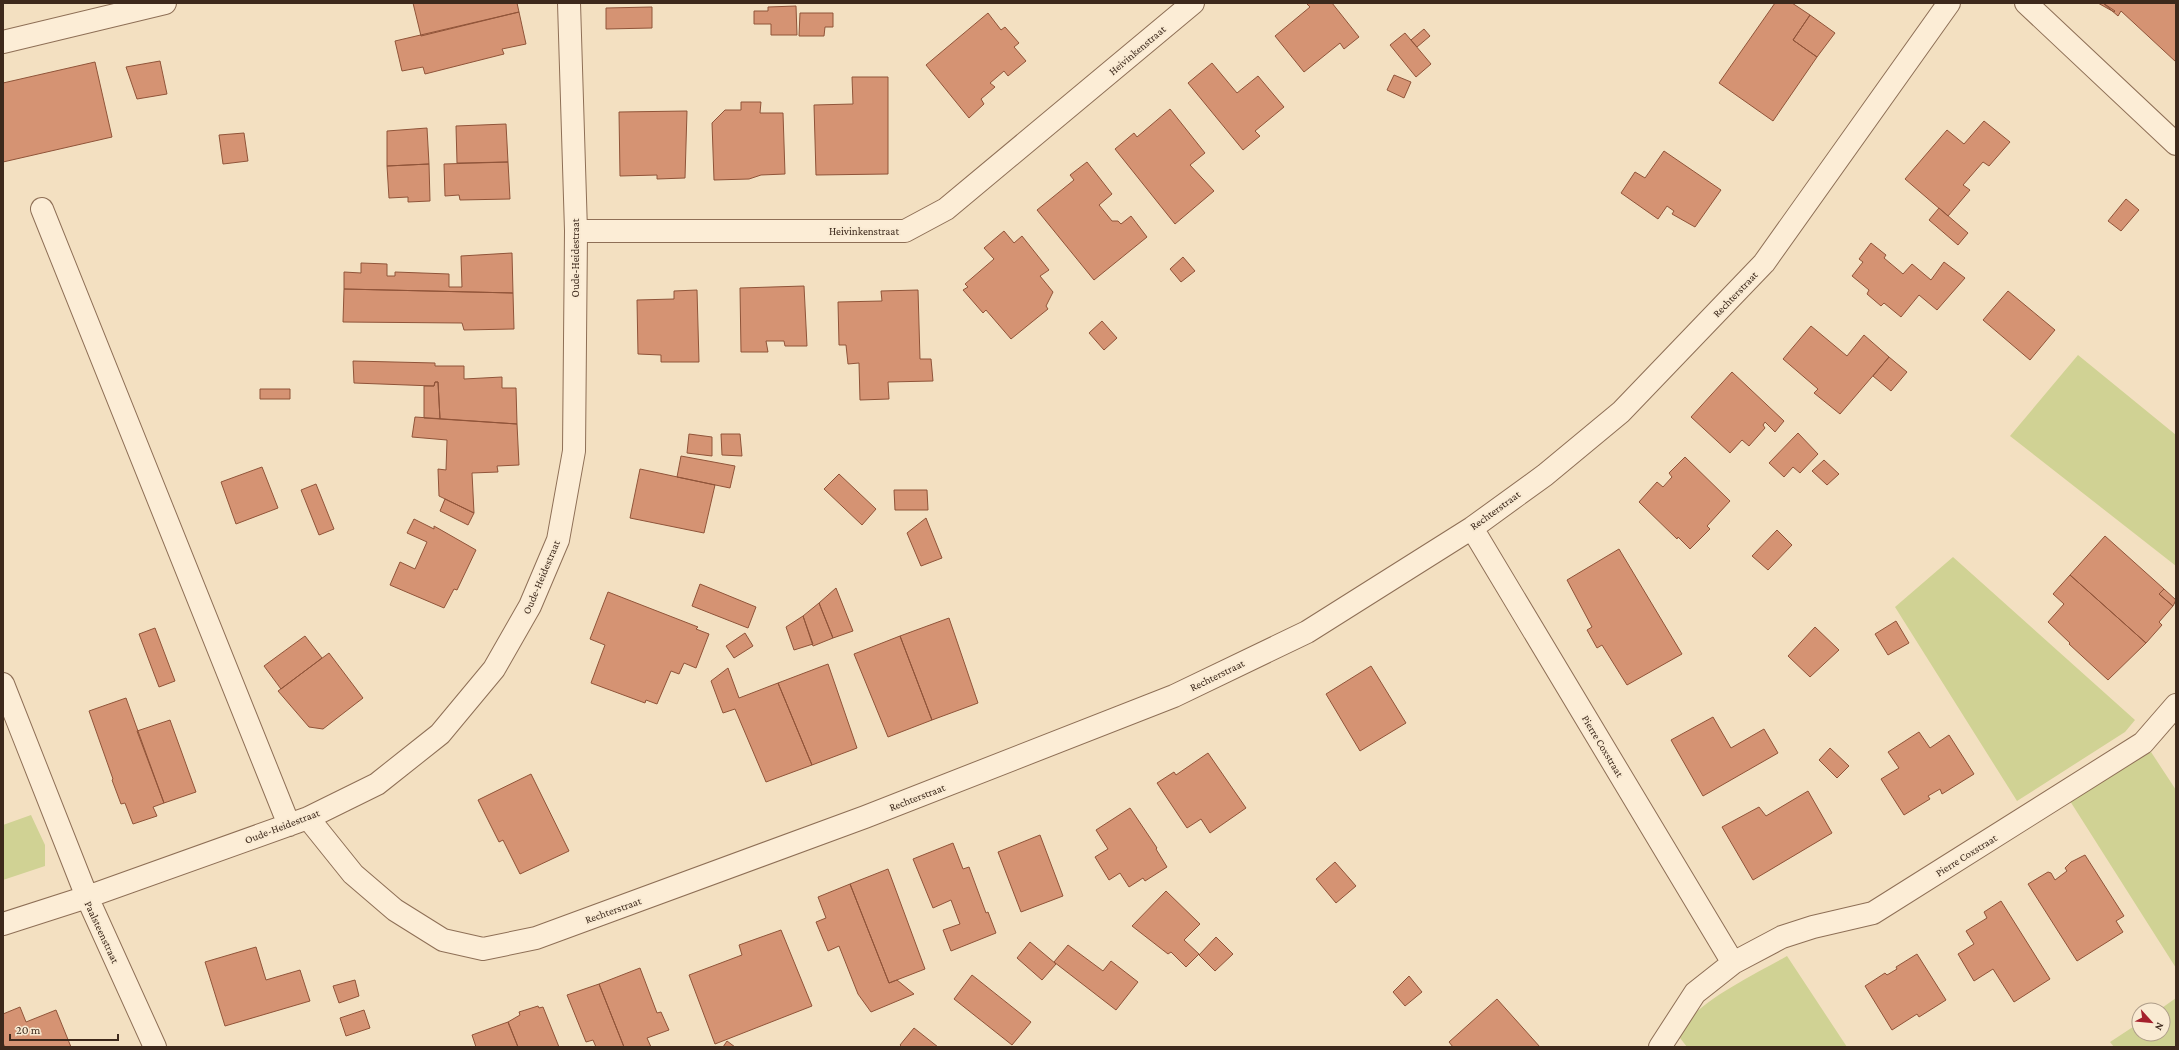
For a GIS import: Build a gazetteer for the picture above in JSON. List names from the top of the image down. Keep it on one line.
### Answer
{"streets":{"street":["Heivinkenstraat","Oude-Heidestraat","Rechterstraat","Pierre Coxstraat","Paalsteenstraat"]},"crossings":[["Heivinkenstraat","Oude-Heidestraat"],["Oude-Heidestraat","Rechterstraat"],["Oude-Heidestraat","Paalsteenstraat"],["Rechterstraat","Pierre Coxstraat"]],"scale_bar":"20 m","north":"bottom right"}
